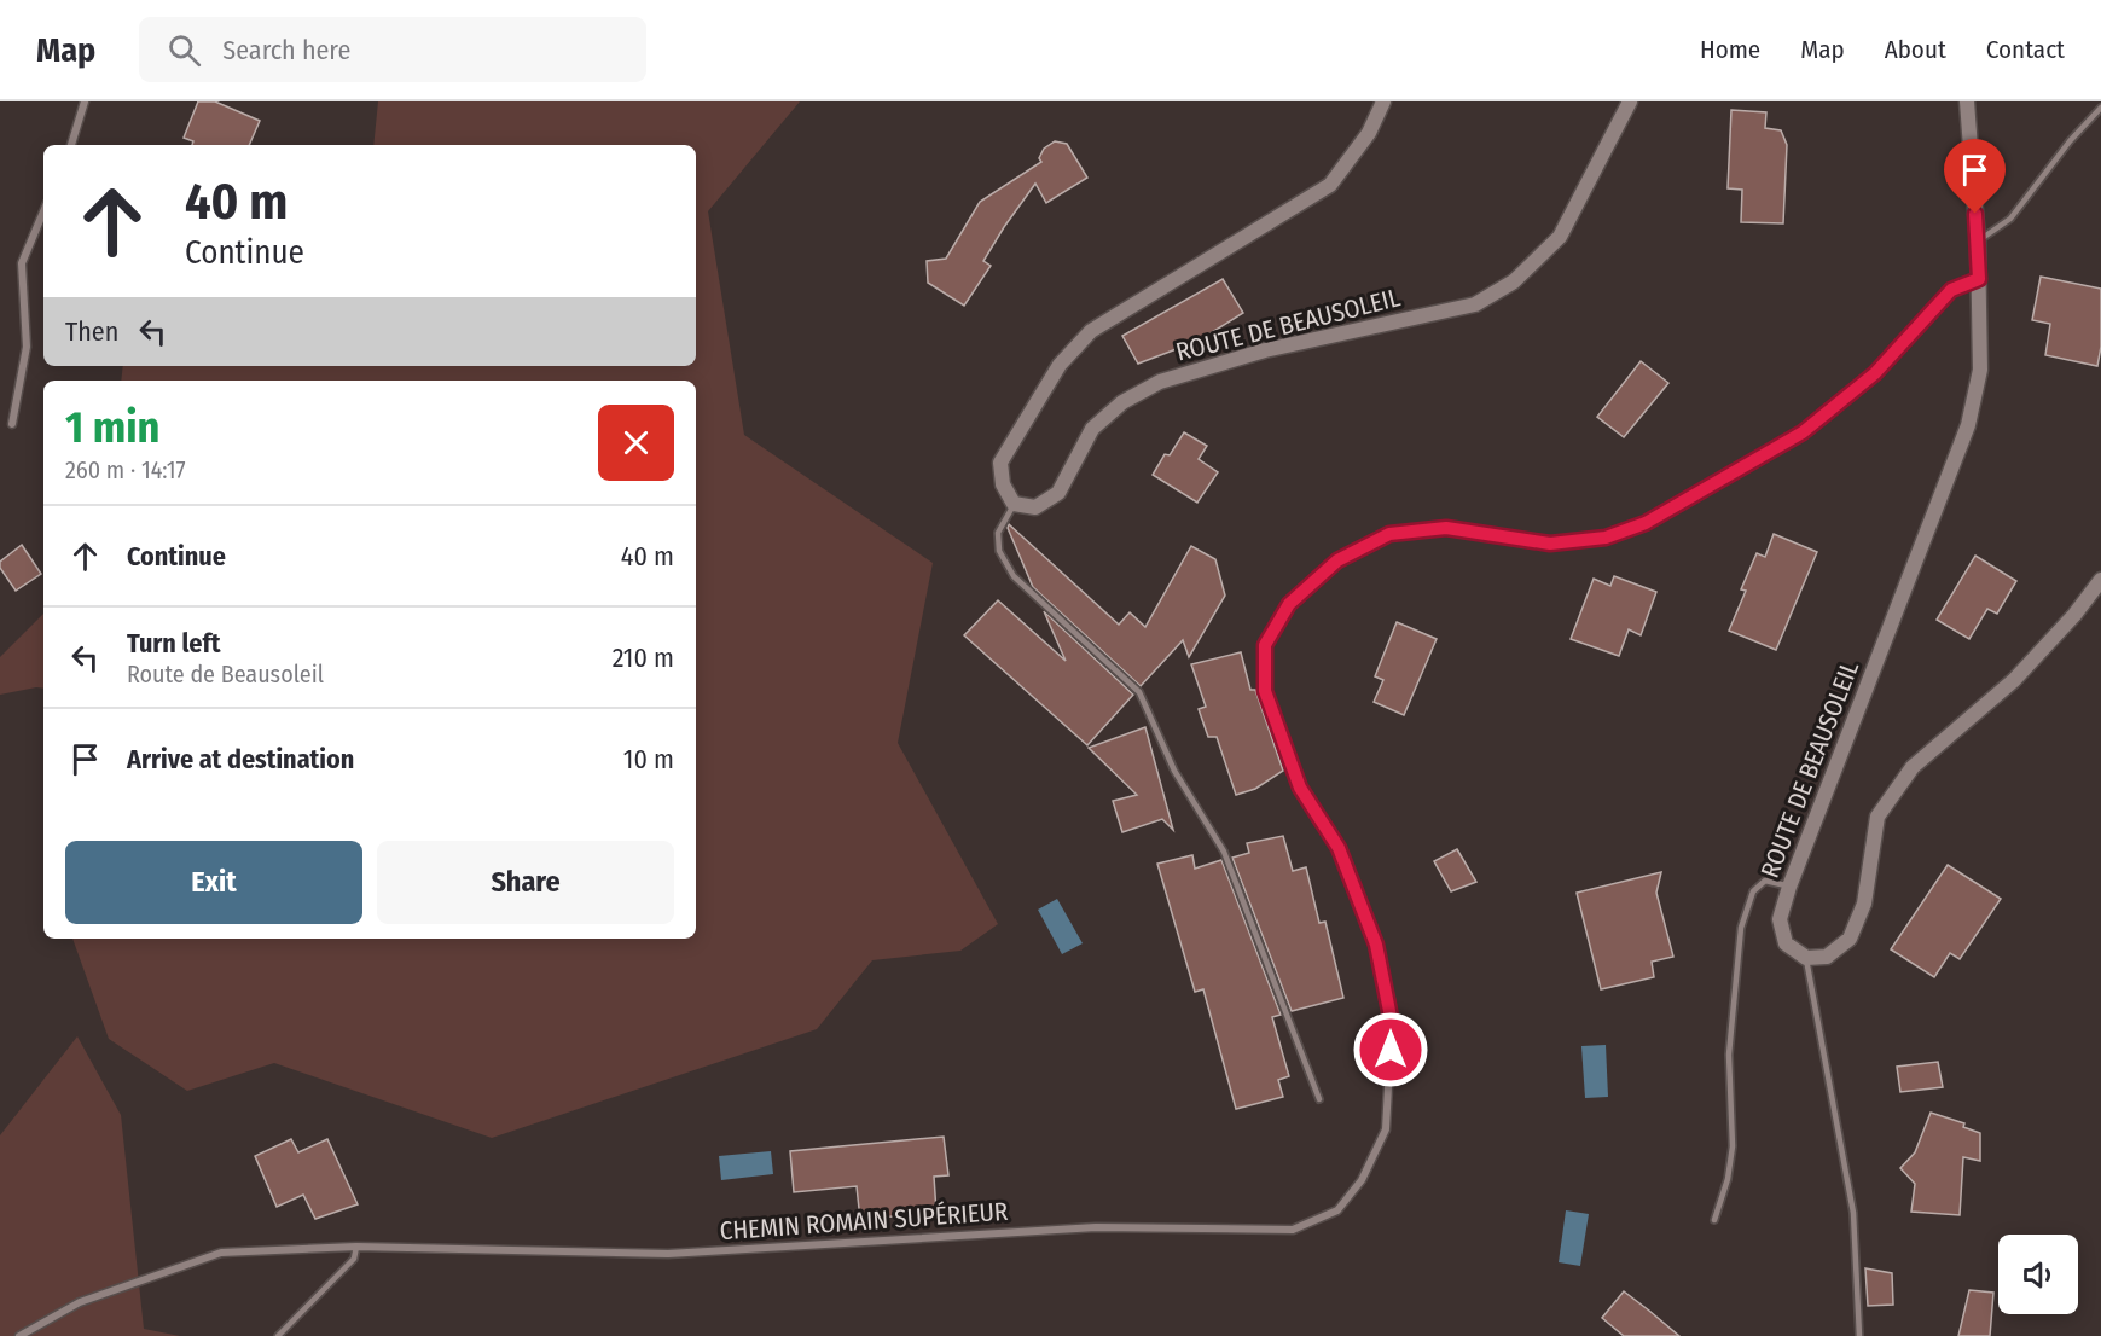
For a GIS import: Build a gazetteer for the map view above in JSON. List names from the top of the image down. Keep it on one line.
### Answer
{"streets":{"street":["ROUTE DE BEAUSOLEIL","CHEMIN ROMAIN SUPÉRIEUR"]},"crossings":[["ROUTE DE BEAUSOLEIL","CHEMIN ROMAIN SUPÉRIEUR"]],"page":{"header":"Map","search":"Search here","nav":["Home","Map","About","Contact"],"turn":["40 m","Continue"],"then":"Then","heading":["1 min","260 m · 14:17"],"list":[{"name":"Continue","value":"40 m"},{"name":"Turn left","note":"Route de Beausoleil","value":"210 m"},{"name":"Arrive at destination","value":"10 m"}],"buttons":["Exit","Share"]}}
